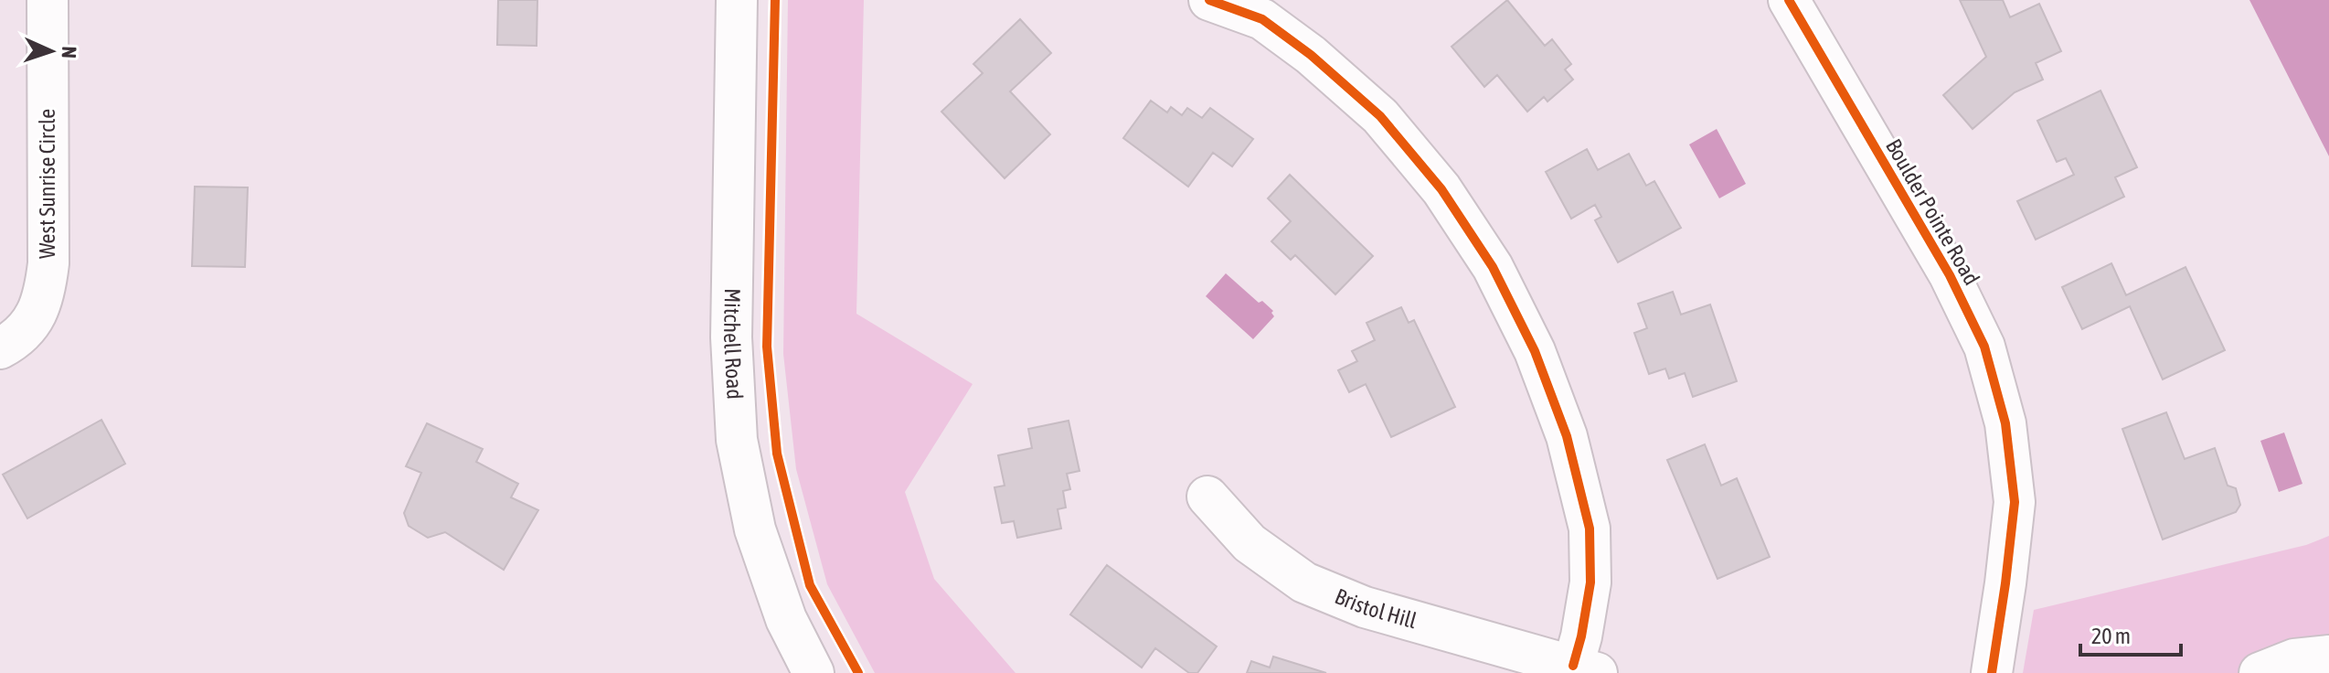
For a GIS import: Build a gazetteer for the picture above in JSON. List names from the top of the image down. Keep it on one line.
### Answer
{"streets":{"street":["West Sunrise Circle","Boulder Pointe Road","Mitchell Road","Bristol Hill"]},"scale_bar":"20 m","north":"right"}
